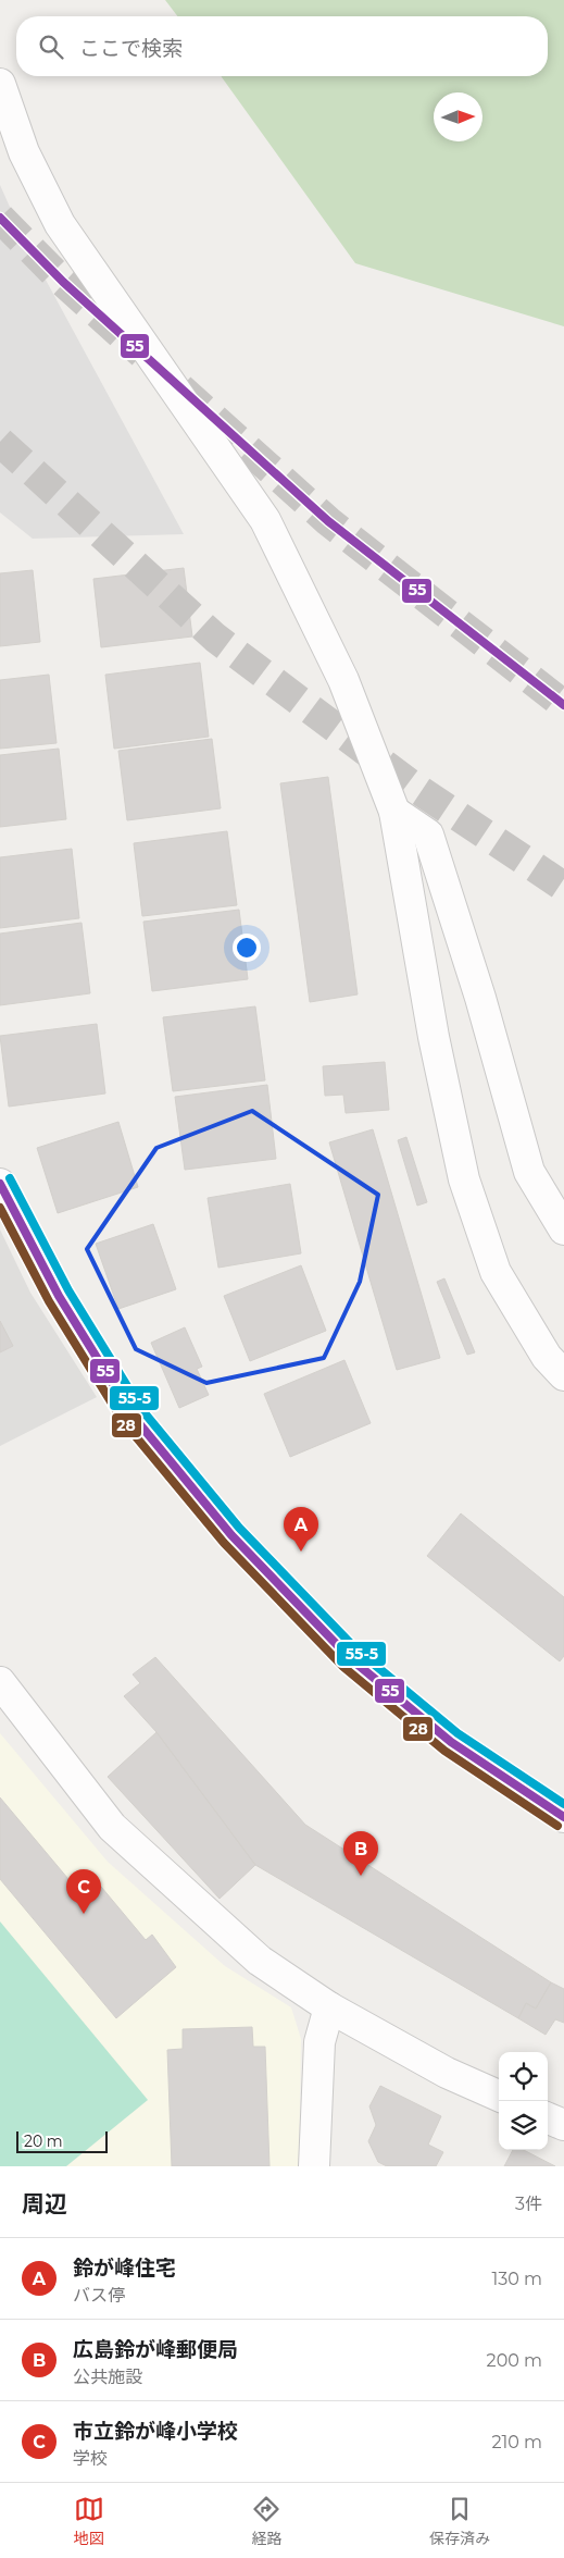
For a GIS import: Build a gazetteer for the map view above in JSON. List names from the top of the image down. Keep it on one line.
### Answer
{"lines":["transit line 55","transit line 55-5","transit line 28"],"scale_bar":"20 m","north":"right","page":{"search":"ここで検索","pins":["A","B","C"],"scale":"20 m","heading":["周辺","3件"],"list":[{"mark":"A","name":"鈴が峰住宅","note":"バス停","value":"130 m"},{"mark":"B","name":"広島鈴が峰郵便局","note":"公共施設","value":"200 m"},{"mark":"C","name":"市立鈴が峰小学校","note":"学校","value":"210 m"}],"nav":["地図","経路","保存済み"]}}
